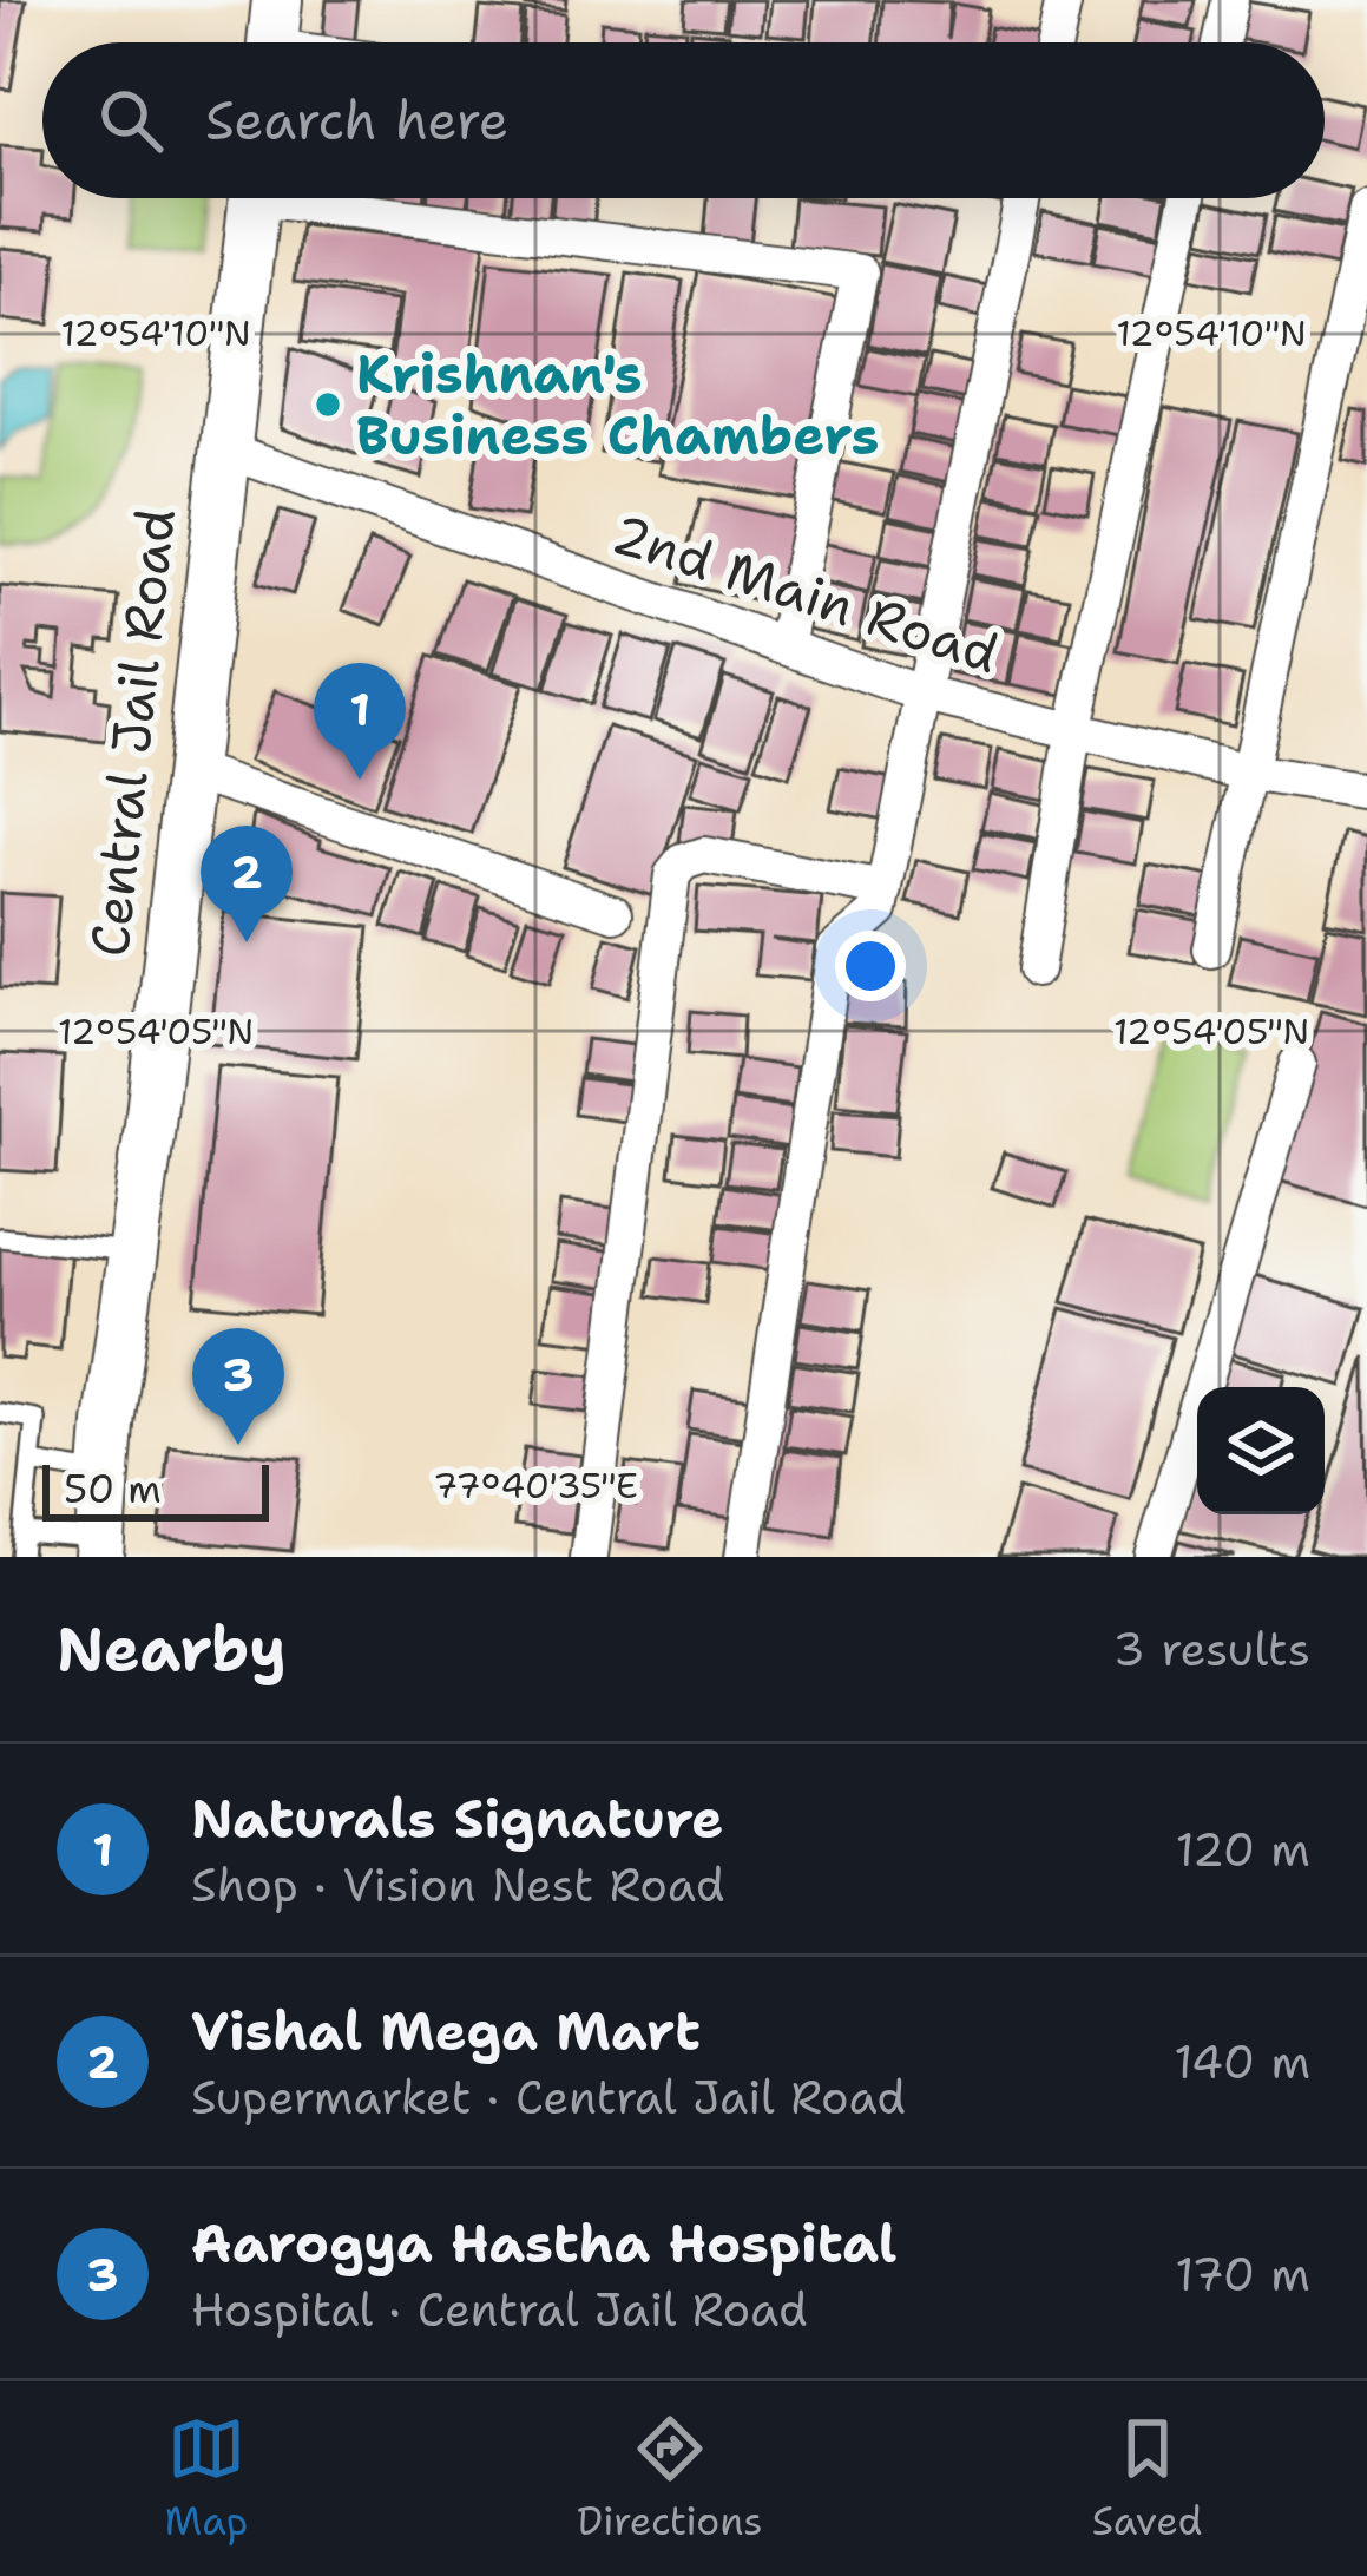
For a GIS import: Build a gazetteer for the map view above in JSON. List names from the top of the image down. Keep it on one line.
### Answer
{"streets":{"main road":["Central Jail Road"],"street":["2nd Main Road"]},"crossings":[["2nd Main Road","Central Jail Road"]],"places":["Krishnan's Business Chambers"],"scale_bar":"50 m","page":{"search":"Search here","pins":["1","2","3"],"scale":"50 m","heading":["Nearby","3 results"],"list":[{"mark":"1","name":"Naturals Signature","note":"Shop · Vision Nest Road","value":"120 m"},{"mark":"2","name":"Vishal Mega Mart","note":"Supermarket · Central Jail Road","value":"140 m"},{"mark":"3","name":"Aarogya Hastha Hospital","note":"Hospital · Central Jail Road","value":"170 m"}],"nav":["Map","Directions","Saved"]},"coordinates":["12°54'10\"N","12°54'05\"N","77°40'35\"E"]}
